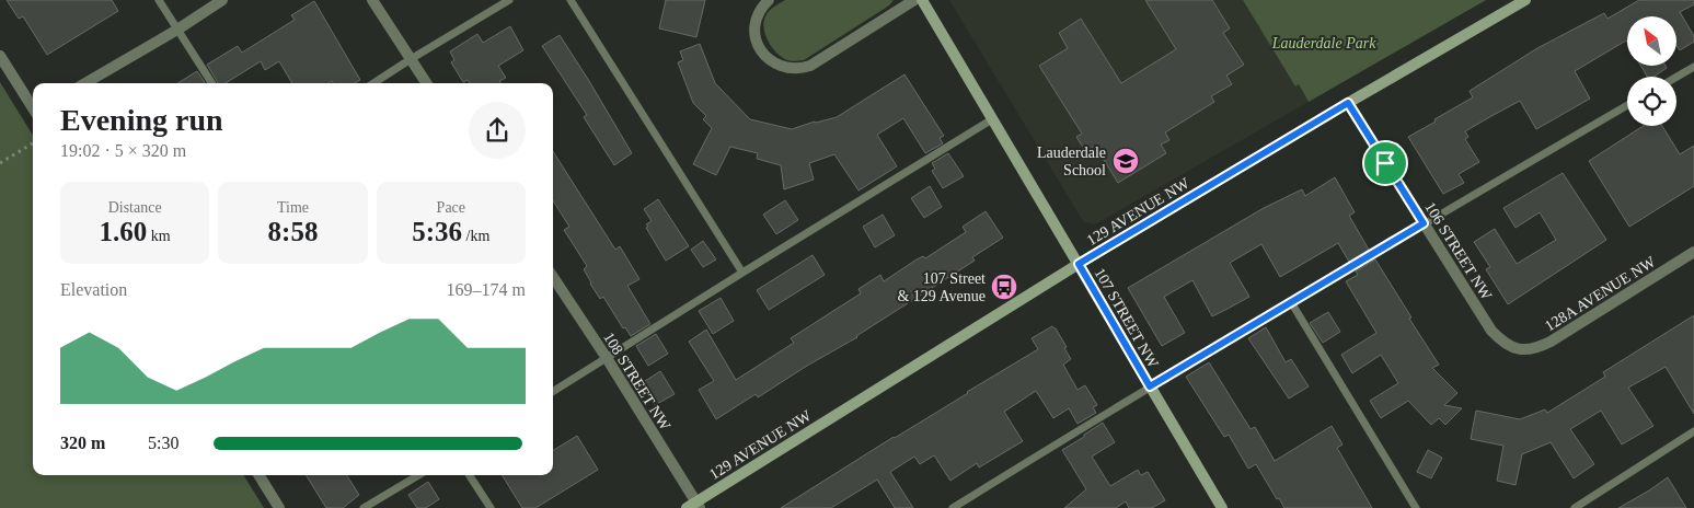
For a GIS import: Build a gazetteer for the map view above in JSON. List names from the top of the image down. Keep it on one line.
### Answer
{"streets":{"street":["129 AVENUE NW","106 STREET NW","128A AVENUE NW","107 STREET NW","108 STREET NW"]},"crossings":[["129 AVENUE NW","106 STREET NW"],["129 AVENUE NW","107 STREET NW"],["129 AVENUE NW","108 STREET NW"],["106 STREET NW","128A AVENUE NW"]],"parks":["Lauderdale Park"],"places":{"school or university":["Lauderdale School"],"bus stop":["107 Street & 129 Avenue"]},"north":"top left","page":{"heading":["Evening run","19:02 · 5 × 320 m"],"stats":[["Distance","1.60 km"],["Time","8:58"],["Pace","5:36 /km"]],"chart":["Elevation","169–174 m"],"list":[{"name":"320 m","note":"5:30"}]}}
